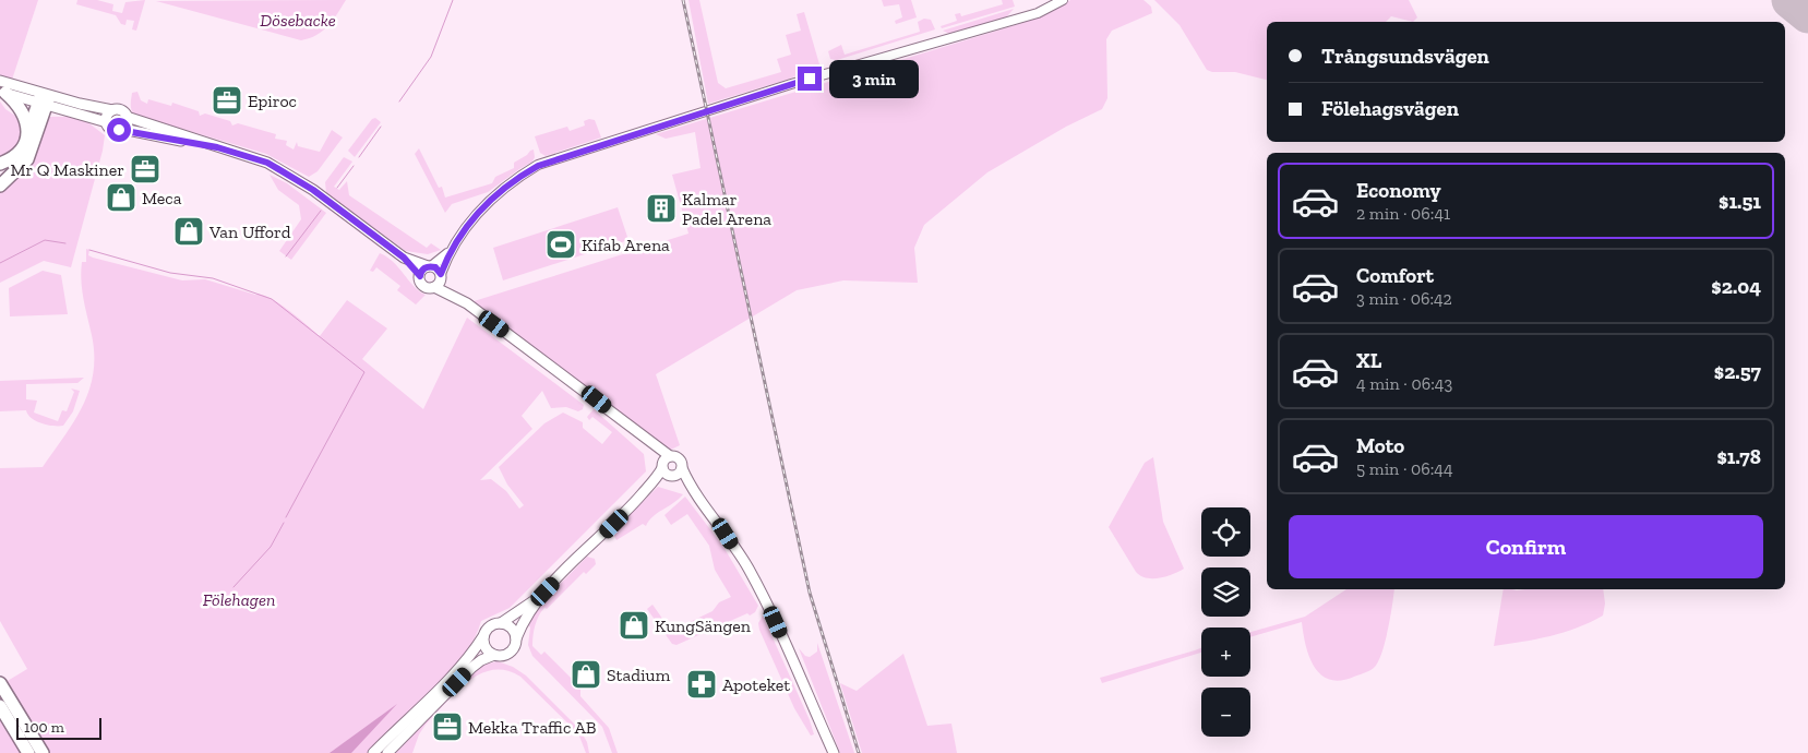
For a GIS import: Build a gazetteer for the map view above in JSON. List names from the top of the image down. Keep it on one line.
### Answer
{"parks":["Dösebacke","Fölehagen"],"places":{"office":["Epiroc","Mr Q Maskiner","Mekka Traffic AB"],"shop":["Meca","Van Ufford","KungSängen","Stadium"],"building":["Kalmar Padel Arena"],"sports":["Kifab Arena"],"pharmacy":["Apoteket"]},"scale_bar":"100 m","page":{"banner":["Trångsundsvägen","Fölehagsvägen"],"bubble":"3 min","list":[{"name":"Economy","note":"2 min · 06:41","value":"$1.51"},{"name":"Comfort","note":"3 min · 06:42","value":"$2.04"},{"name":"XL","note":"4 min · 06:43","value":"$2.57"},{"name":"Moto","note":"5 min · 06:44","value":"$1.78"}],"buttons":"Confirm","map_buttons":["+","−"],"scale":"100 m"}}
